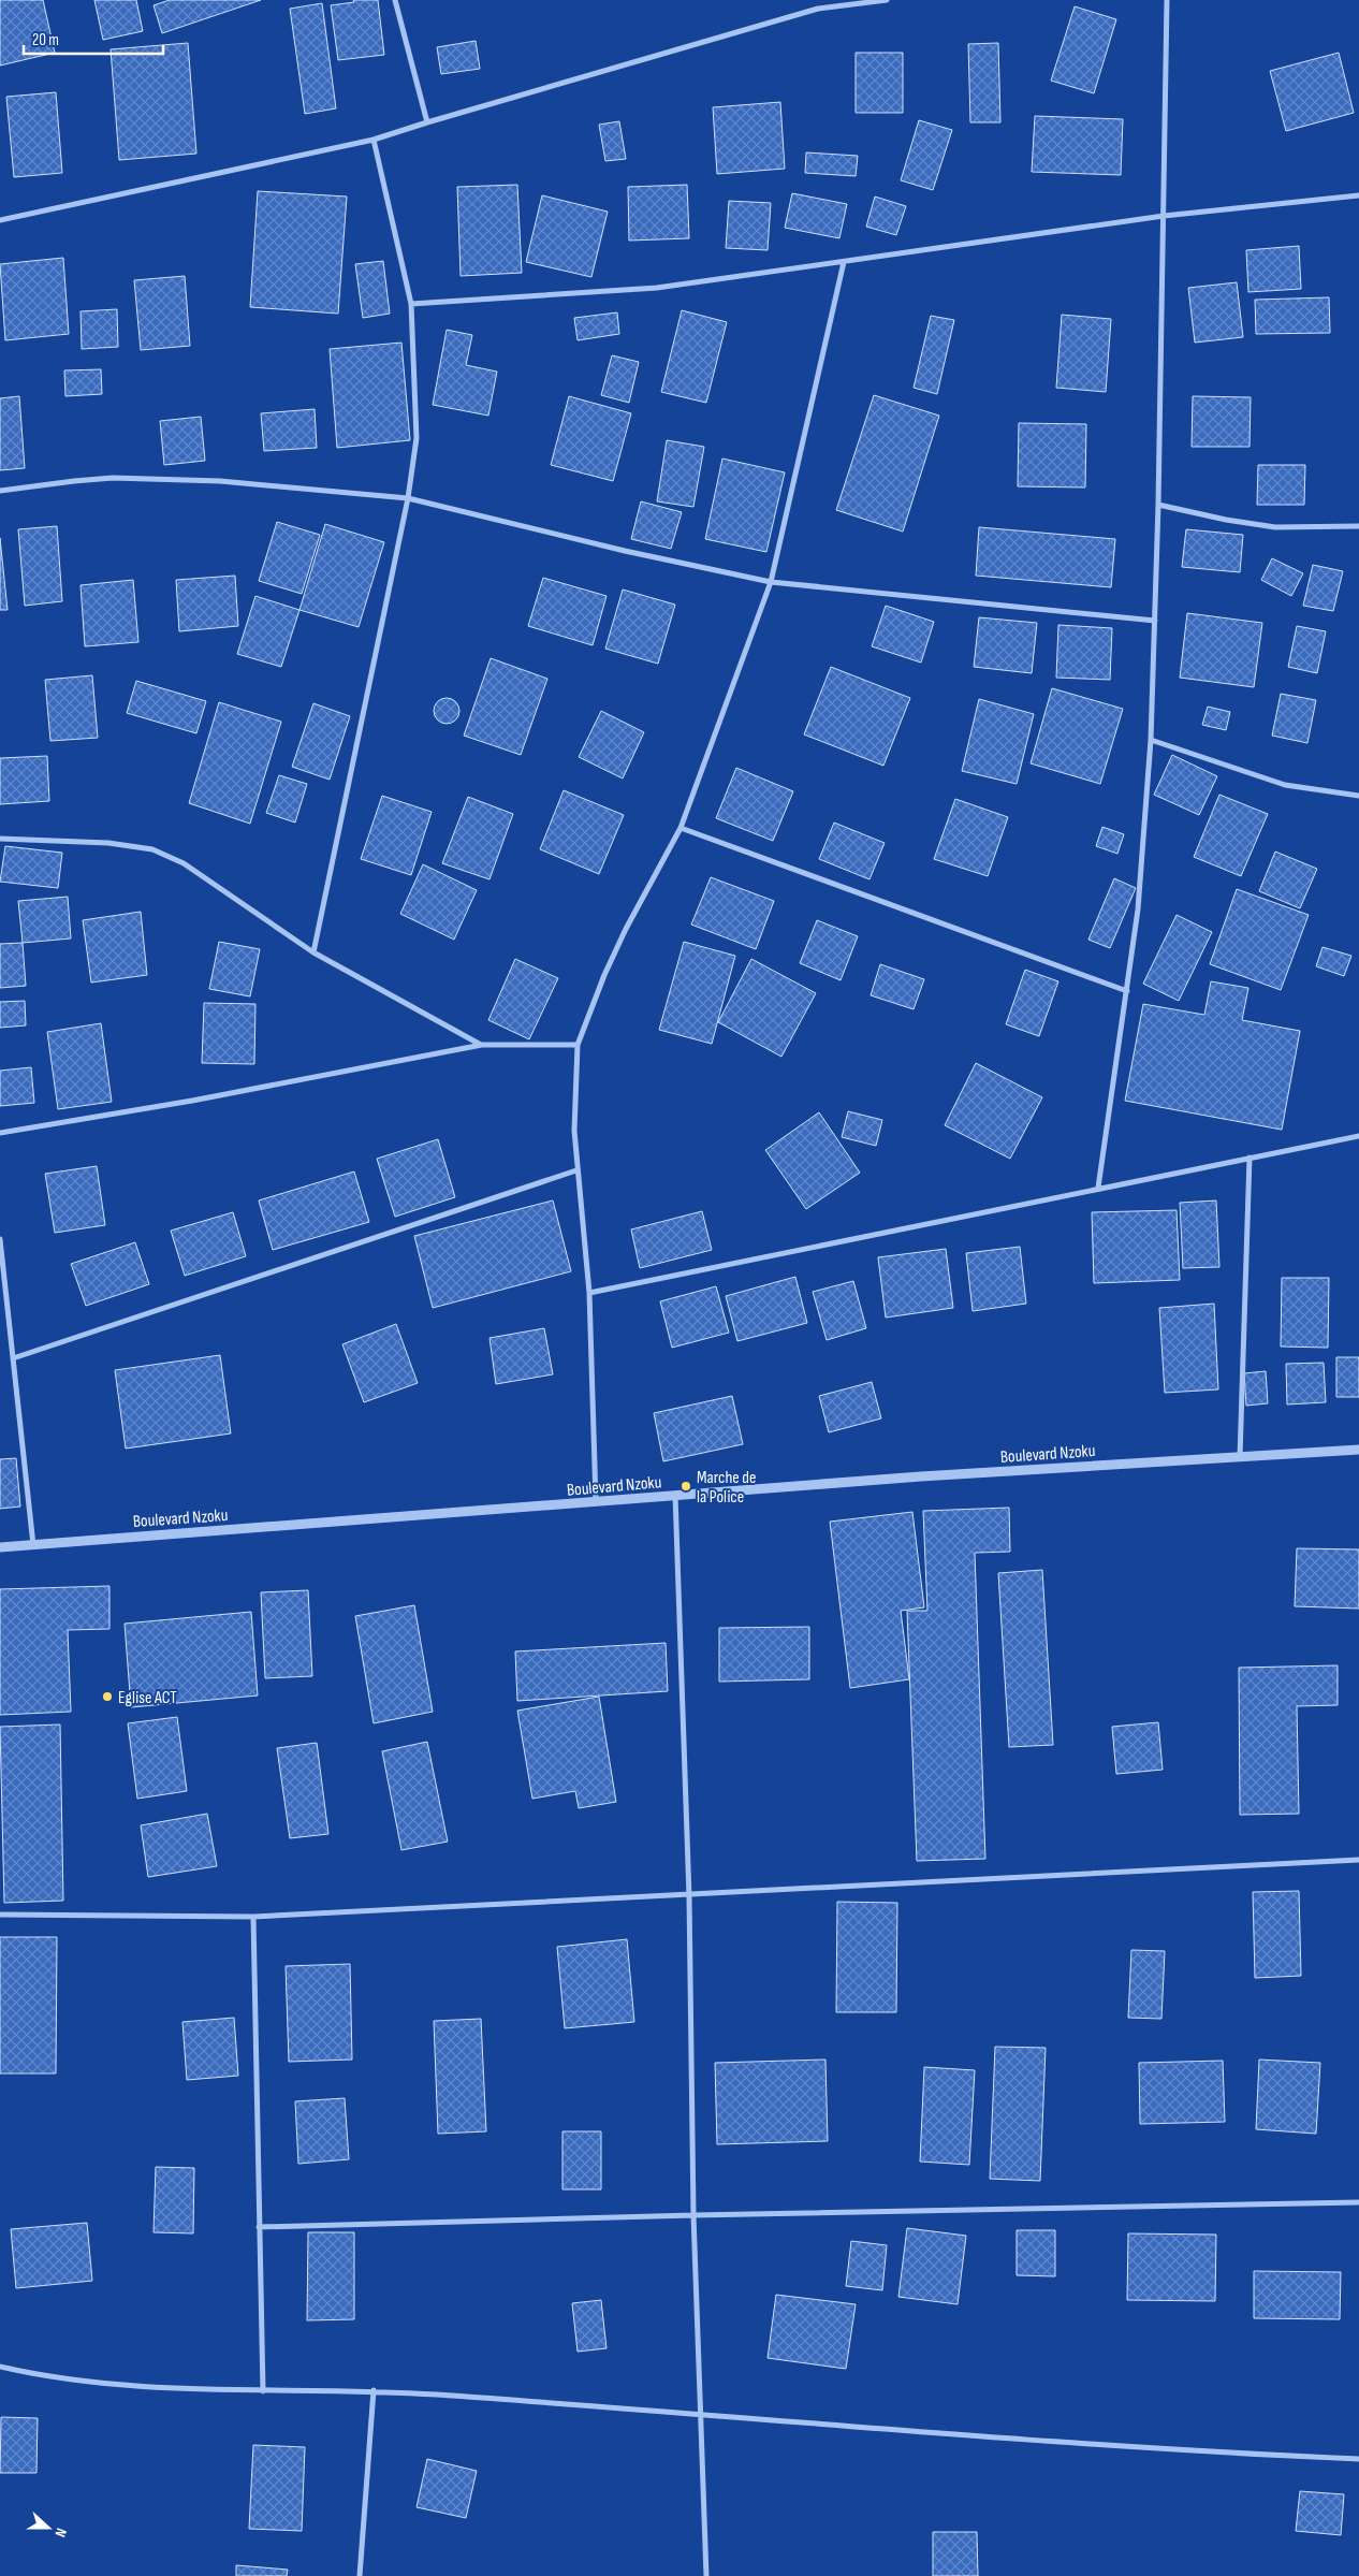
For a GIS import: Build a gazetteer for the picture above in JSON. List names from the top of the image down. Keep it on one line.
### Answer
{"streets":{"street":["Boulevard Nzoku"]},"places":["Marche de la Police","Eglise ACT"],"scale_bar":"20 m","north":"right"}
